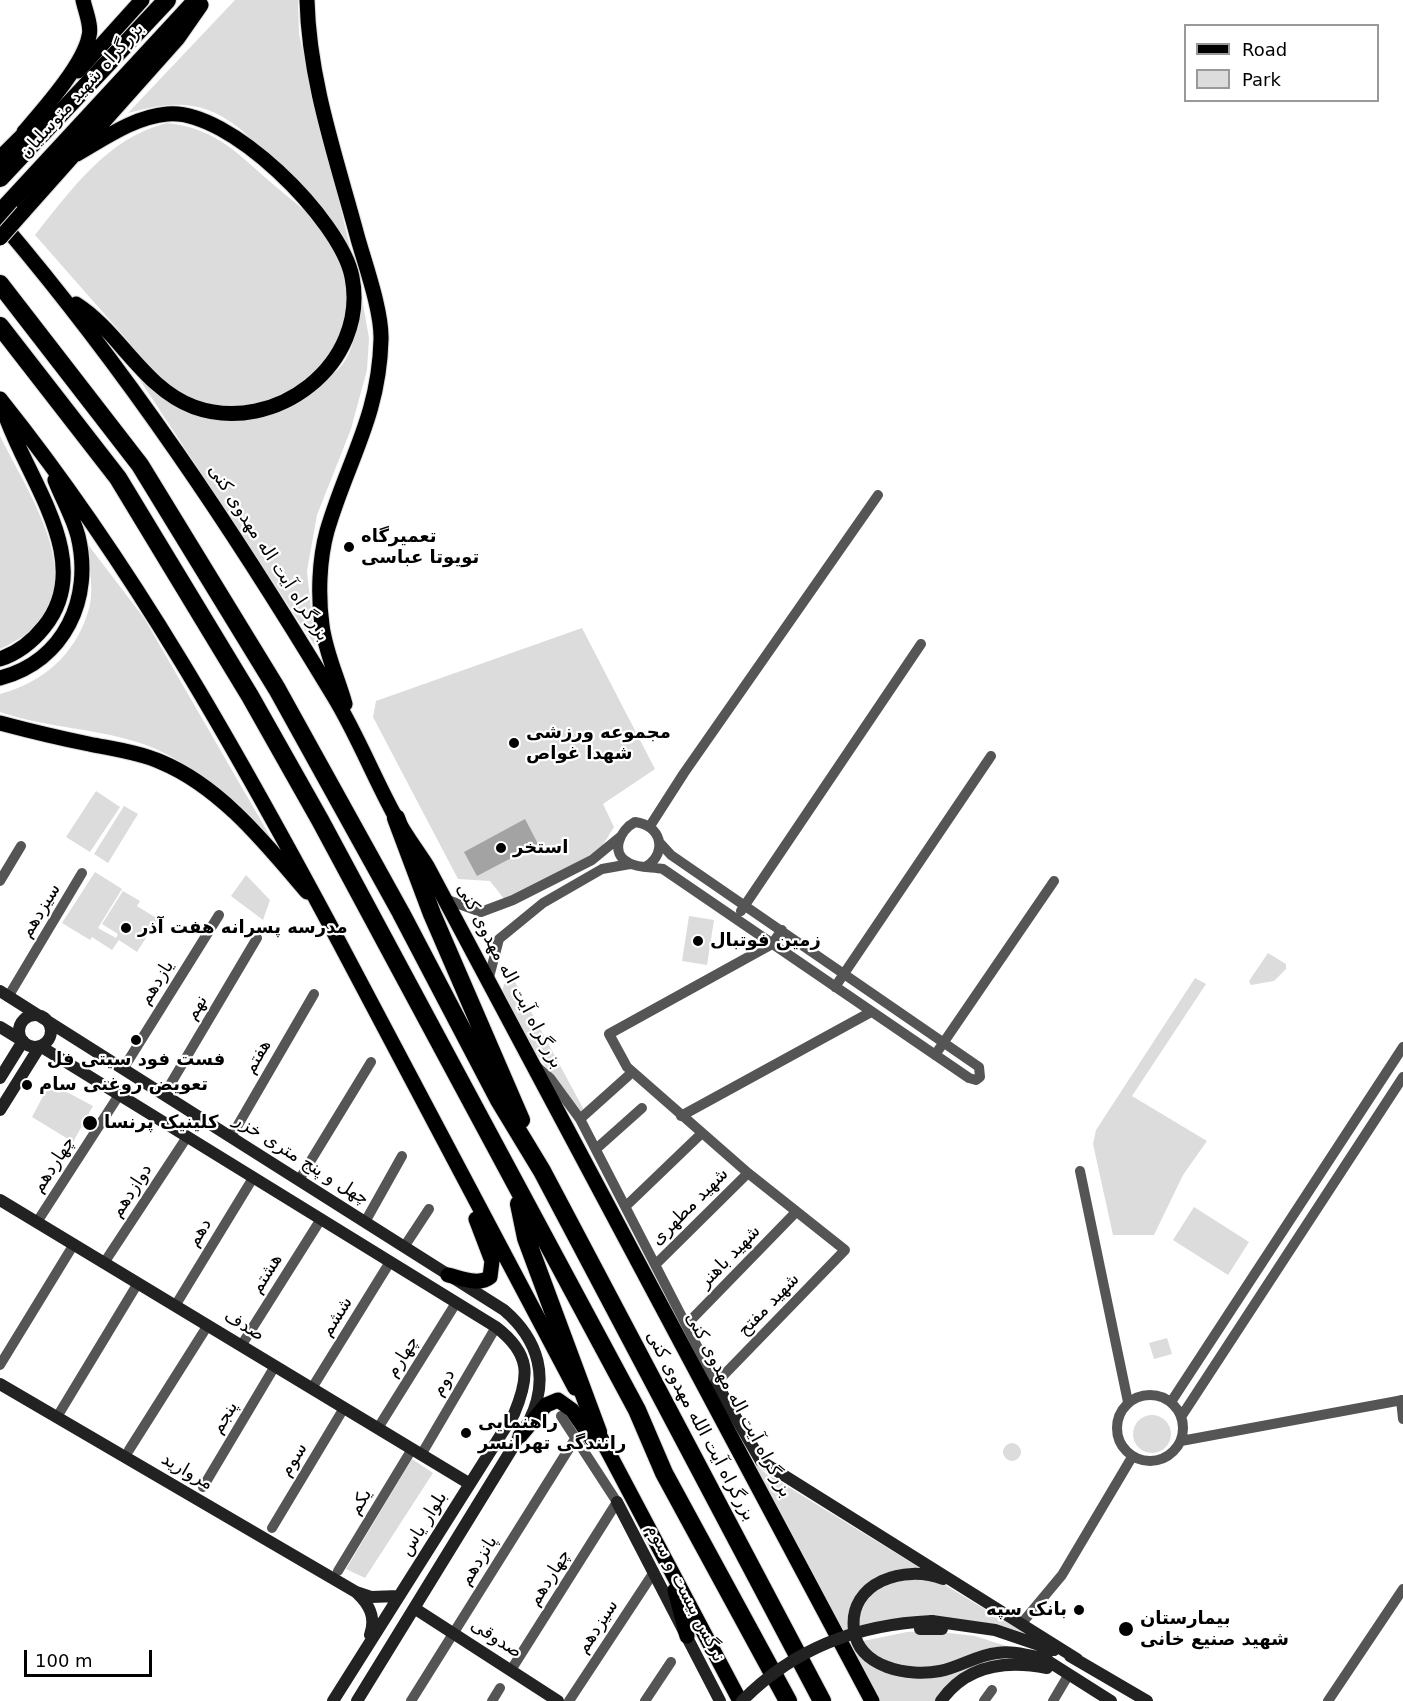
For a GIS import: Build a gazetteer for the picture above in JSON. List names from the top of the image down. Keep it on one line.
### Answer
{"streets":{"highway":["بزرگراه شهید متوسلیان","بزرگراه آیت الله مهدوی کنی"],"main road":["بزرگراه آیت اله مهدوی کنی","چهل و پنج متری خزر","صدف","مروارید","بلوار یاس","نرگس بیست و سوم","صدوقی"],"street":["سیزدهم","یازدهم","نهم","هفتم","چهاردهم","دوازدهم","شهید مطهری","دهم","شهید باهنر","هشتم","شهید مفتح","ششم","چهارم","دوم","پنجم","سوم","یکم","پانزدهم"]},"crossings":[["بزرگراه آیت اله مهدوی کنی","شهید مفتح"],["سیزدهم","چهل و پنج متری خزر"],["سیزدهم","نرگس بیست و سوم"],["یازدهم","چهل و پنج متری خزر"],["نهم","چهل و پنج متری خزر"],["هفتم","چهل و پنج متری خزر"],["چهل و پنج متری خزر","بلوار یاس"],["چهاردهم","صدف"],["چهاردهم","نرگس بیست و سوم"],["چهاردهم","صدوقی"],["دوازدهم","صدف"],["دهم","صدف"],["شهید باهنر","شهید مفتح"],["هشتم","صدف"],["ششم","صدف"],["صدف","چهارم"],["صدف","دوم"],["صدف","پنجم"],["صدف","سوم"],["صدف","یکم"],["صدف","بلوار یاس"],["دوم","یکم"],["دوم","بلوار یاس"],["بلوار یاس","صدوقی"],["پانزدهم","صدوقی"]],"places":["تعمیرگاه تویوتا عباسی","مجموعه ورزشی شهدا غواص","استخر","مدرسه پسرانه هفت آذر","زمین فوتبال","فست فود سیتی فل","تعویض روغنی سام","کلینیک پرنسا","راهنمایی رانندگی تهرانسر","بانک سپه","بیمارستان شهید صنیع خانی"],"legend":["Road","Park"],"scale_bar":"100 m"}
